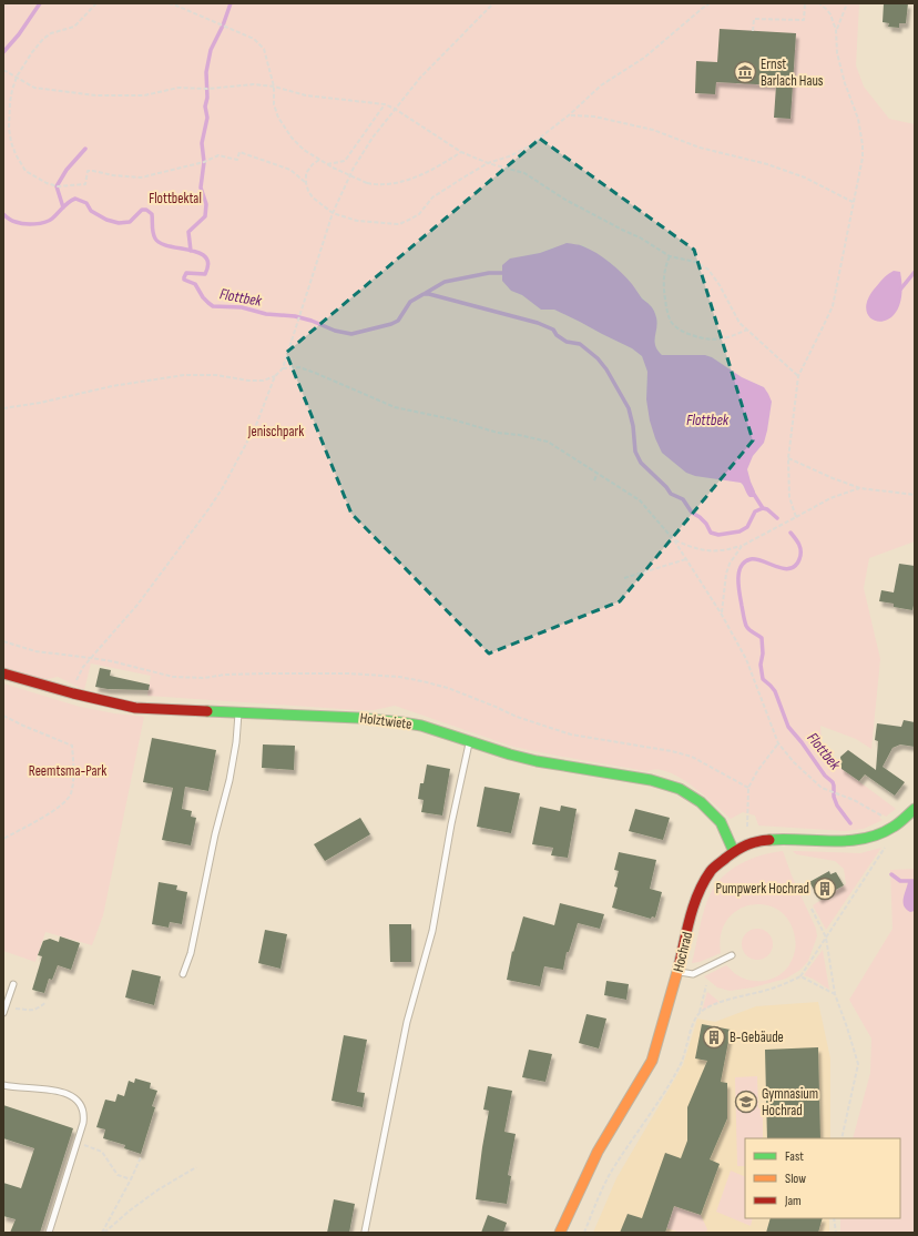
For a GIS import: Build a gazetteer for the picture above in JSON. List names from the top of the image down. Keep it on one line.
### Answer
{"streets":{"street":["Holztwiete","Hochrad"]},"crossings":[["Holztwiete","Hochrad"]],"water":["Flottbek"],"parks":["Flottbektal","Jenischpark","Reemtsma-Park"],"places":{"museum":["Ernst Barlach Haus"],"building":["Pumpwerk Hochrad","B-Gebäude"],"school or university":["Gymnasium Hochrad"]},"legend":["Fast","Slow","Jam"]}
